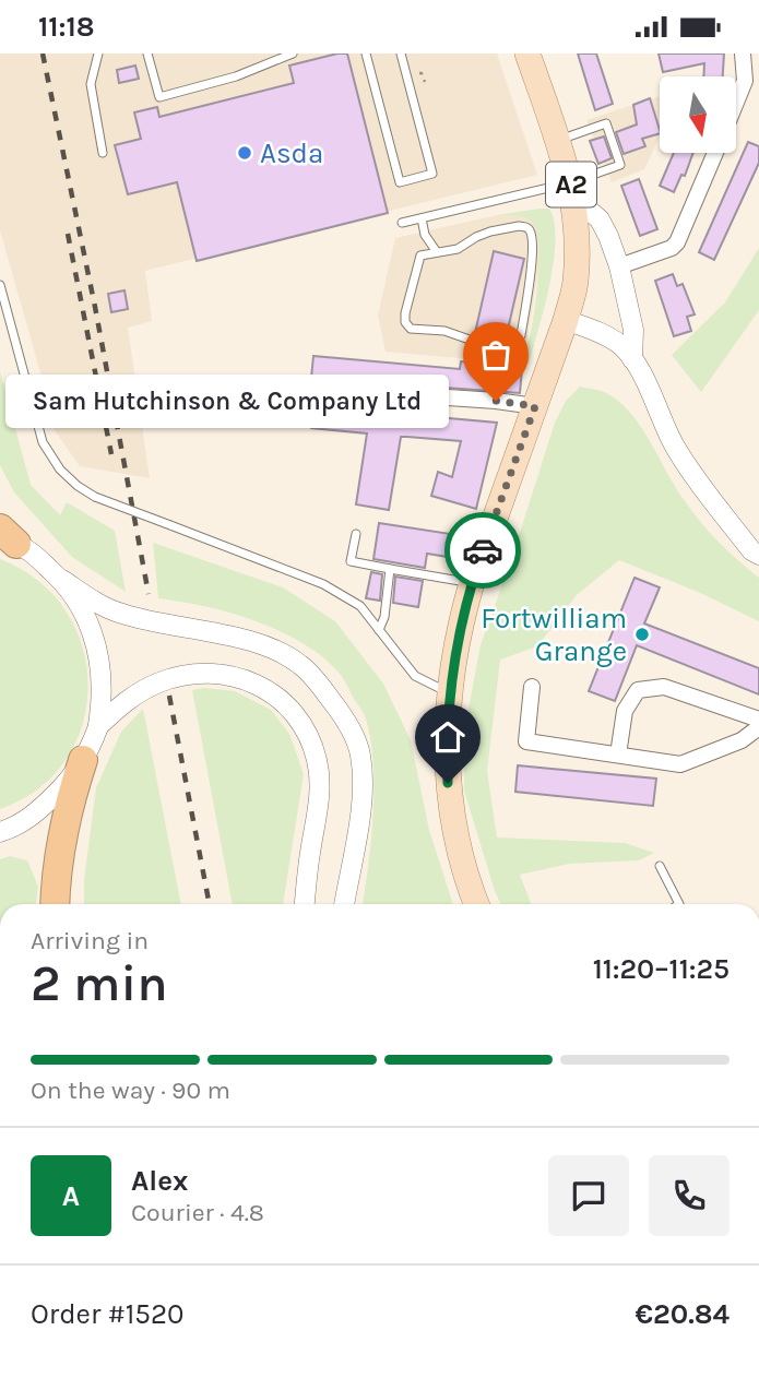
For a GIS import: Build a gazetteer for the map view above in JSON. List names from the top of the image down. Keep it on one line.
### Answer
{"streets":{"main road":["A2"]},"places":["Asda","Sam Hutchinson & Company Ltd","Fortwilliam Grange"],"north":"bottom","page":{"status":"11:18","bubble":"Sam Hutchinson & Company Ltd","heading":["2 min","Arriving in","11:20–11:25"],"panel":["Alex","Courier · 4.8","Order #1520","€20.84"],"bar":"On the way · 90 m","round":"A"}}
